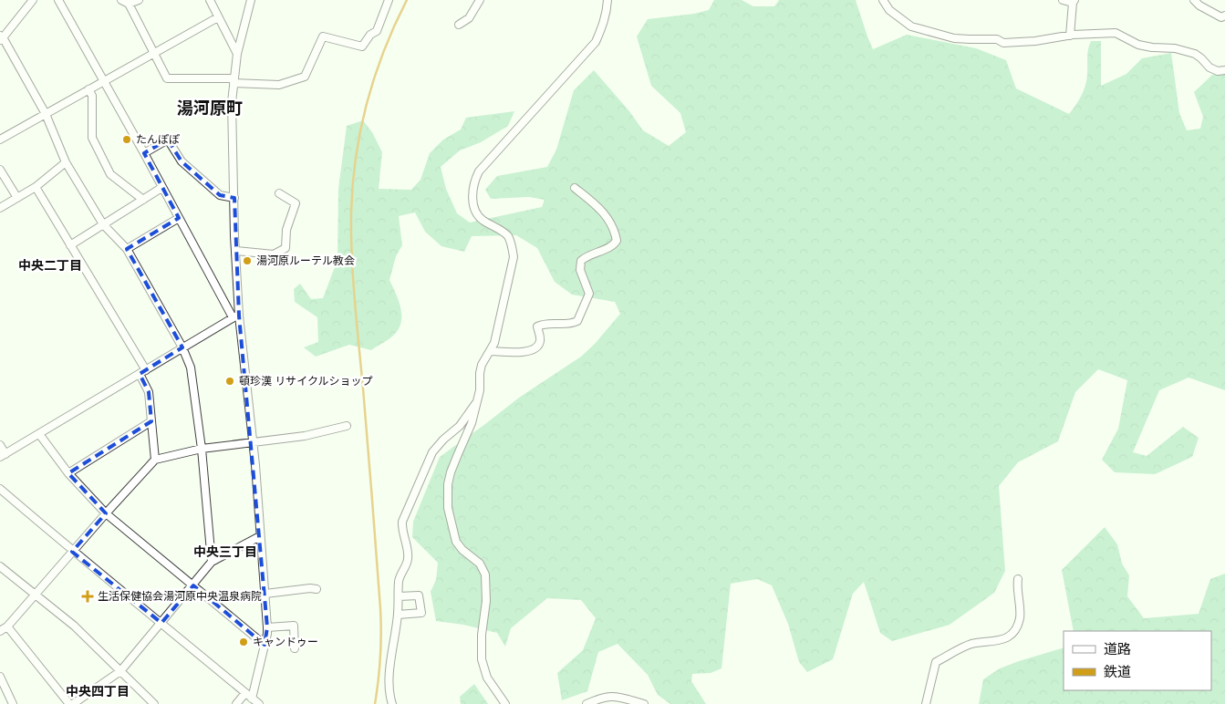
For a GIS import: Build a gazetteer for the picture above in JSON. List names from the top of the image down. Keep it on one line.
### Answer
{"districts":["湯河原町","中央二丁目","中央三丁目","中央四丁目"],"places":{"other":["たんぽぽ","湯河原ルーテル教会","頓珍漢 リサイクルショップ","キャンドゥー"],"health":["生活保健協会湯河原中央温泉病院"]},"legend":["道路","鉄道"]}
